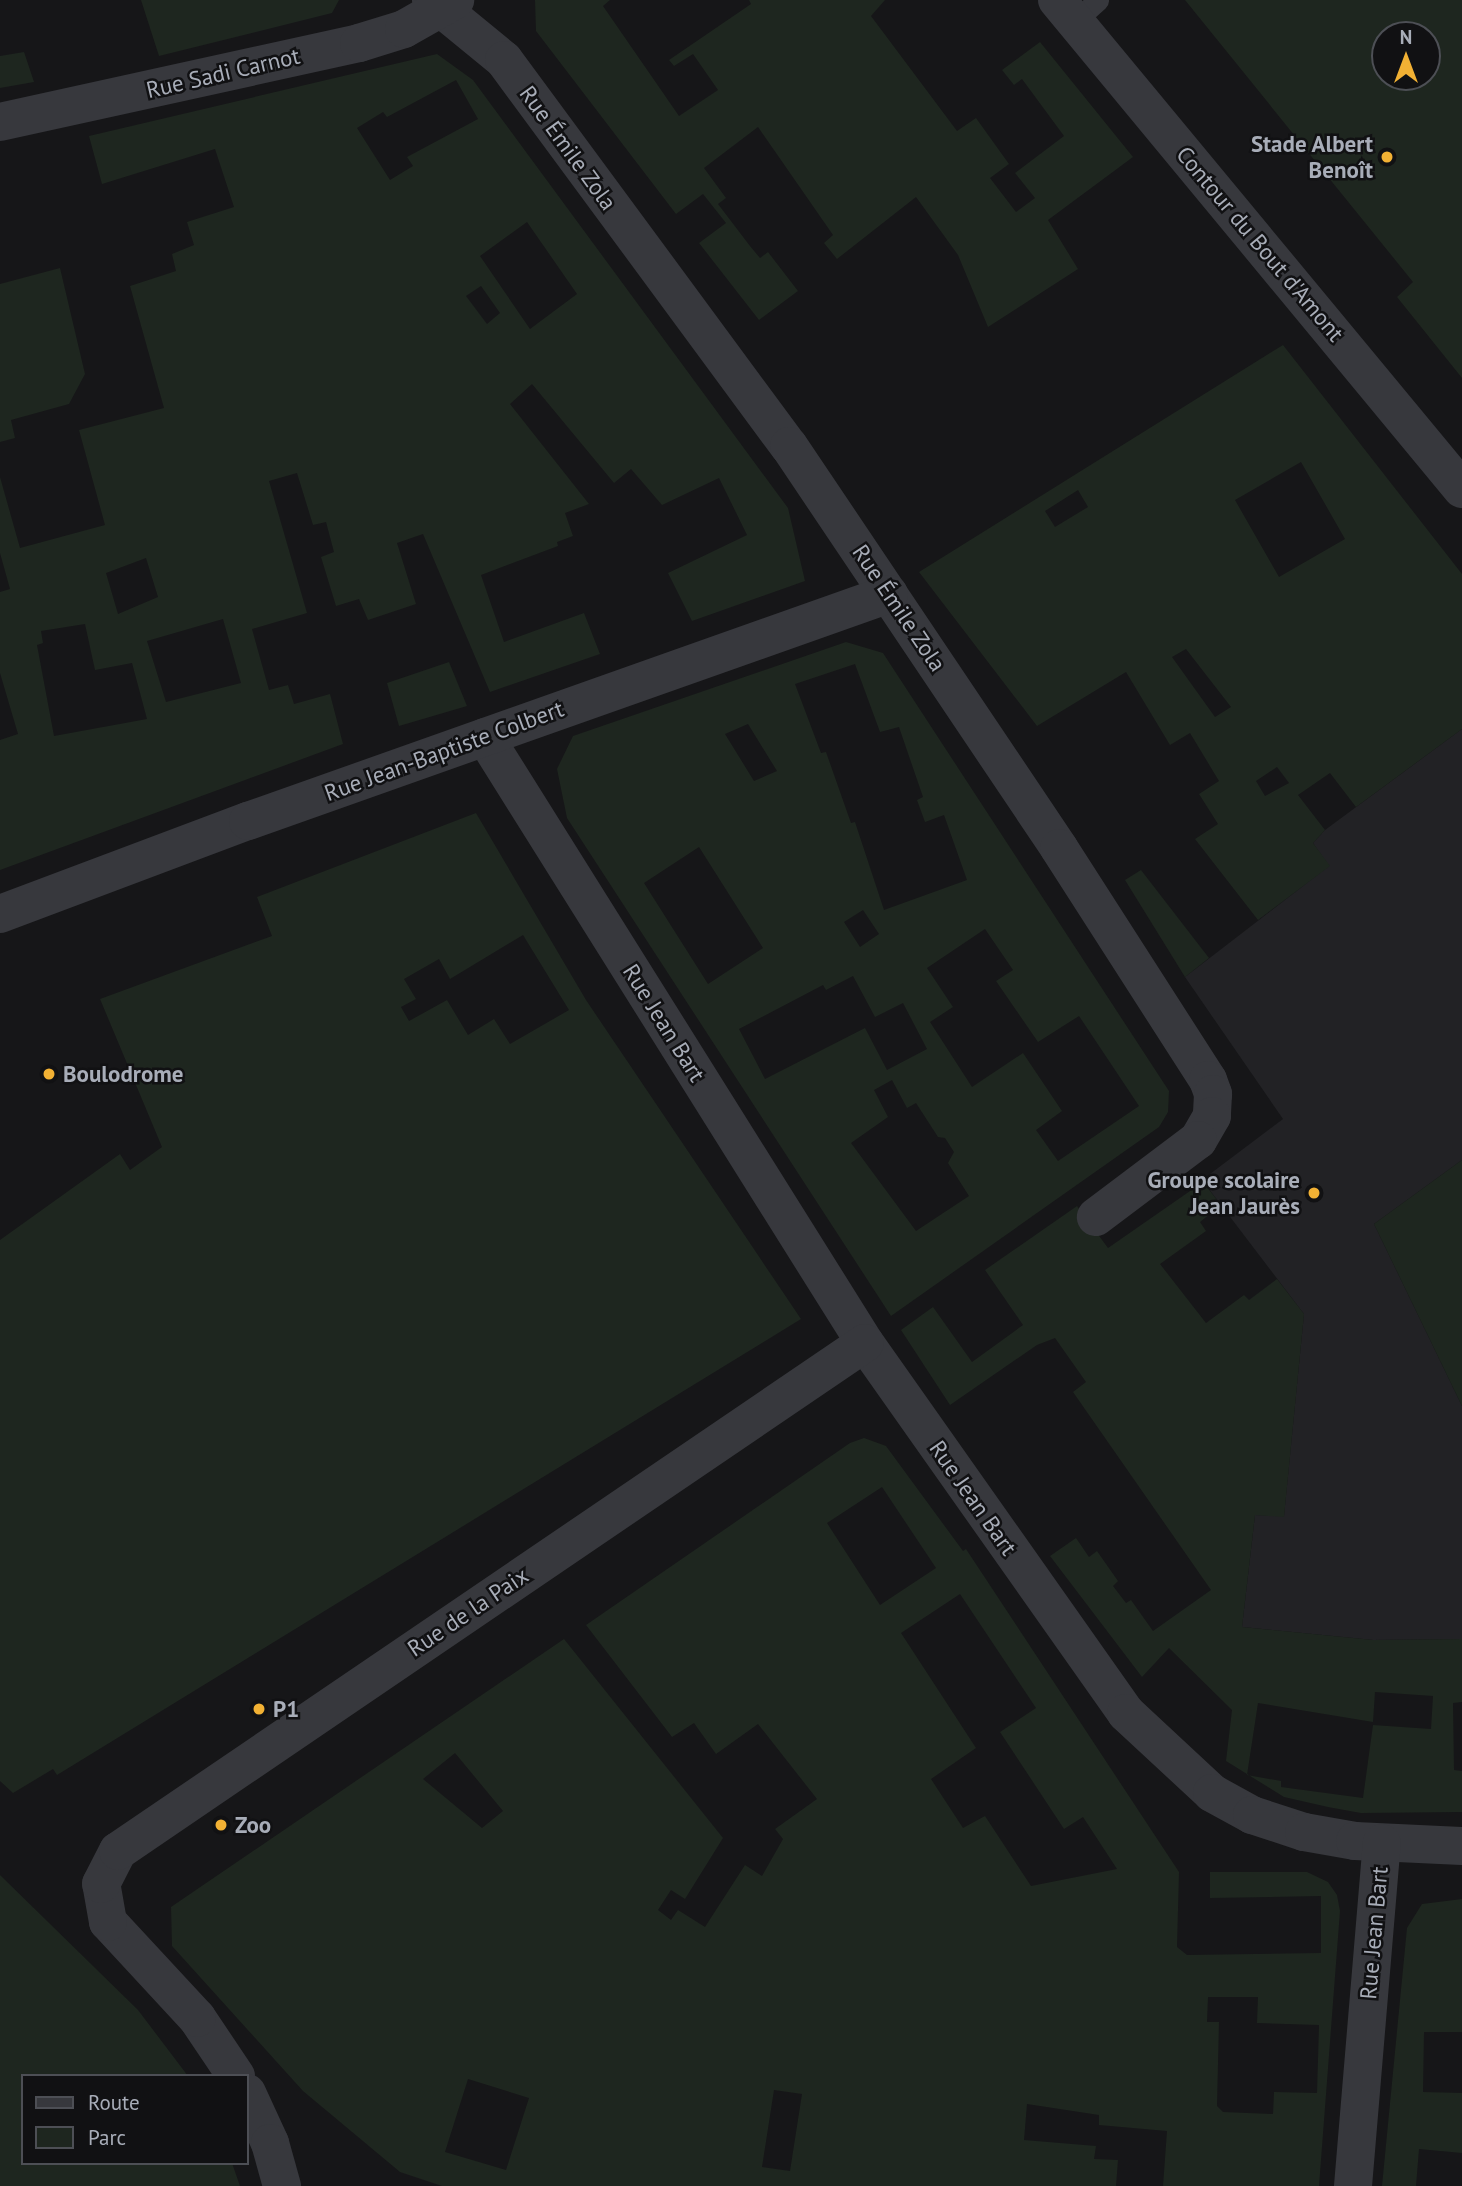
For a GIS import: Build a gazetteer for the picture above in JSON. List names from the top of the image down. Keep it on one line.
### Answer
{"streets":{"street":["Rue Sadi Carnot","Rue Émile Zola","Contour du Bout d'Amont","Rue Jean-Baptiste Colbert","Rue Jean Bart","Rue de la Paix"]},"crossings":[["Rue Sadi Carnot","Rue Émile Zola"],["Rue Émile Zola","Rue Jean-Baptiste Colbert"],["Rue Jean-Baptiste Colbert","Rue Jean Bart"],["Rue Jean Bart","Rue de la Paix"]],"places":["Stade Albert Benoît","Boulodrome","Groupe scolaire Jean Jaurès","P1","Zoo"],"legend":["Route","Parc"],"north":"top"}
